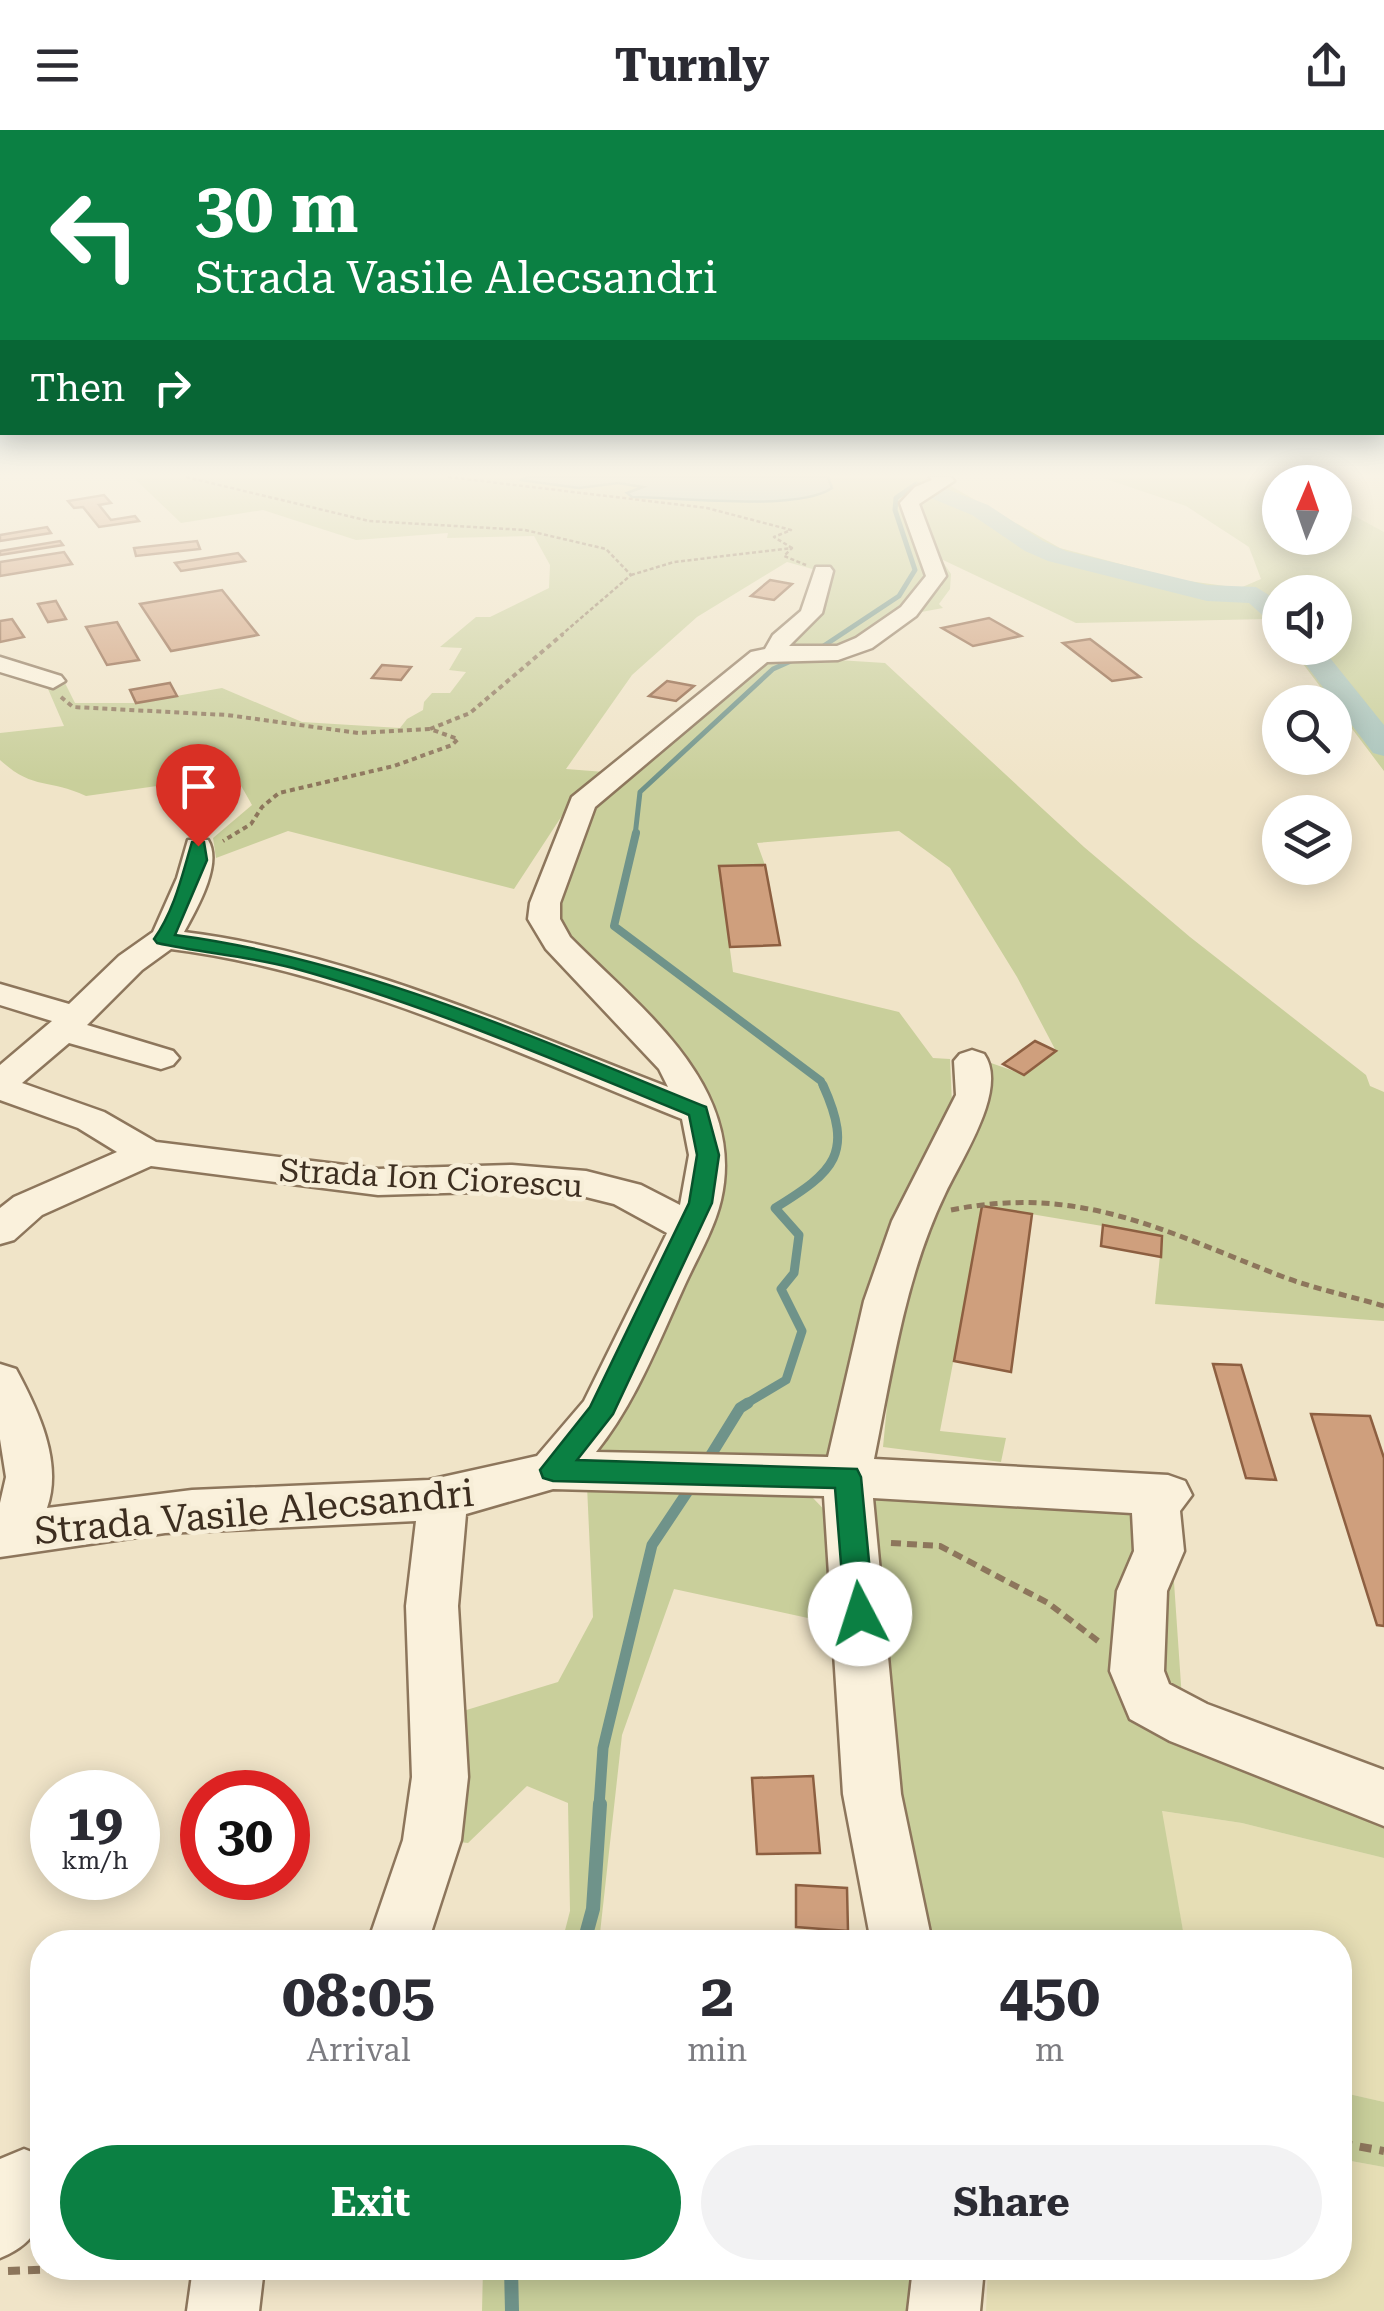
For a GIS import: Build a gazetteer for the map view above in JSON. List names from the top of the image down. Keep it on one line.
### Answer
{"streets":{"street":["Strada Ion Ciorescu","Strada Vasile Alecsandri"]},"crossings":[["Strada Ion Ciorescu","Strada Vasile Alecsandri"]],"north":"top","page":{"header":"Turnly","turn":["30 m","Strada Vasile Alecsandri"],"then":"Then","speed":"19 km/h","limit":"30","eta":["08:05","Arrival","2","min","450","m"],"buttons":["Exit","Share"]}}
